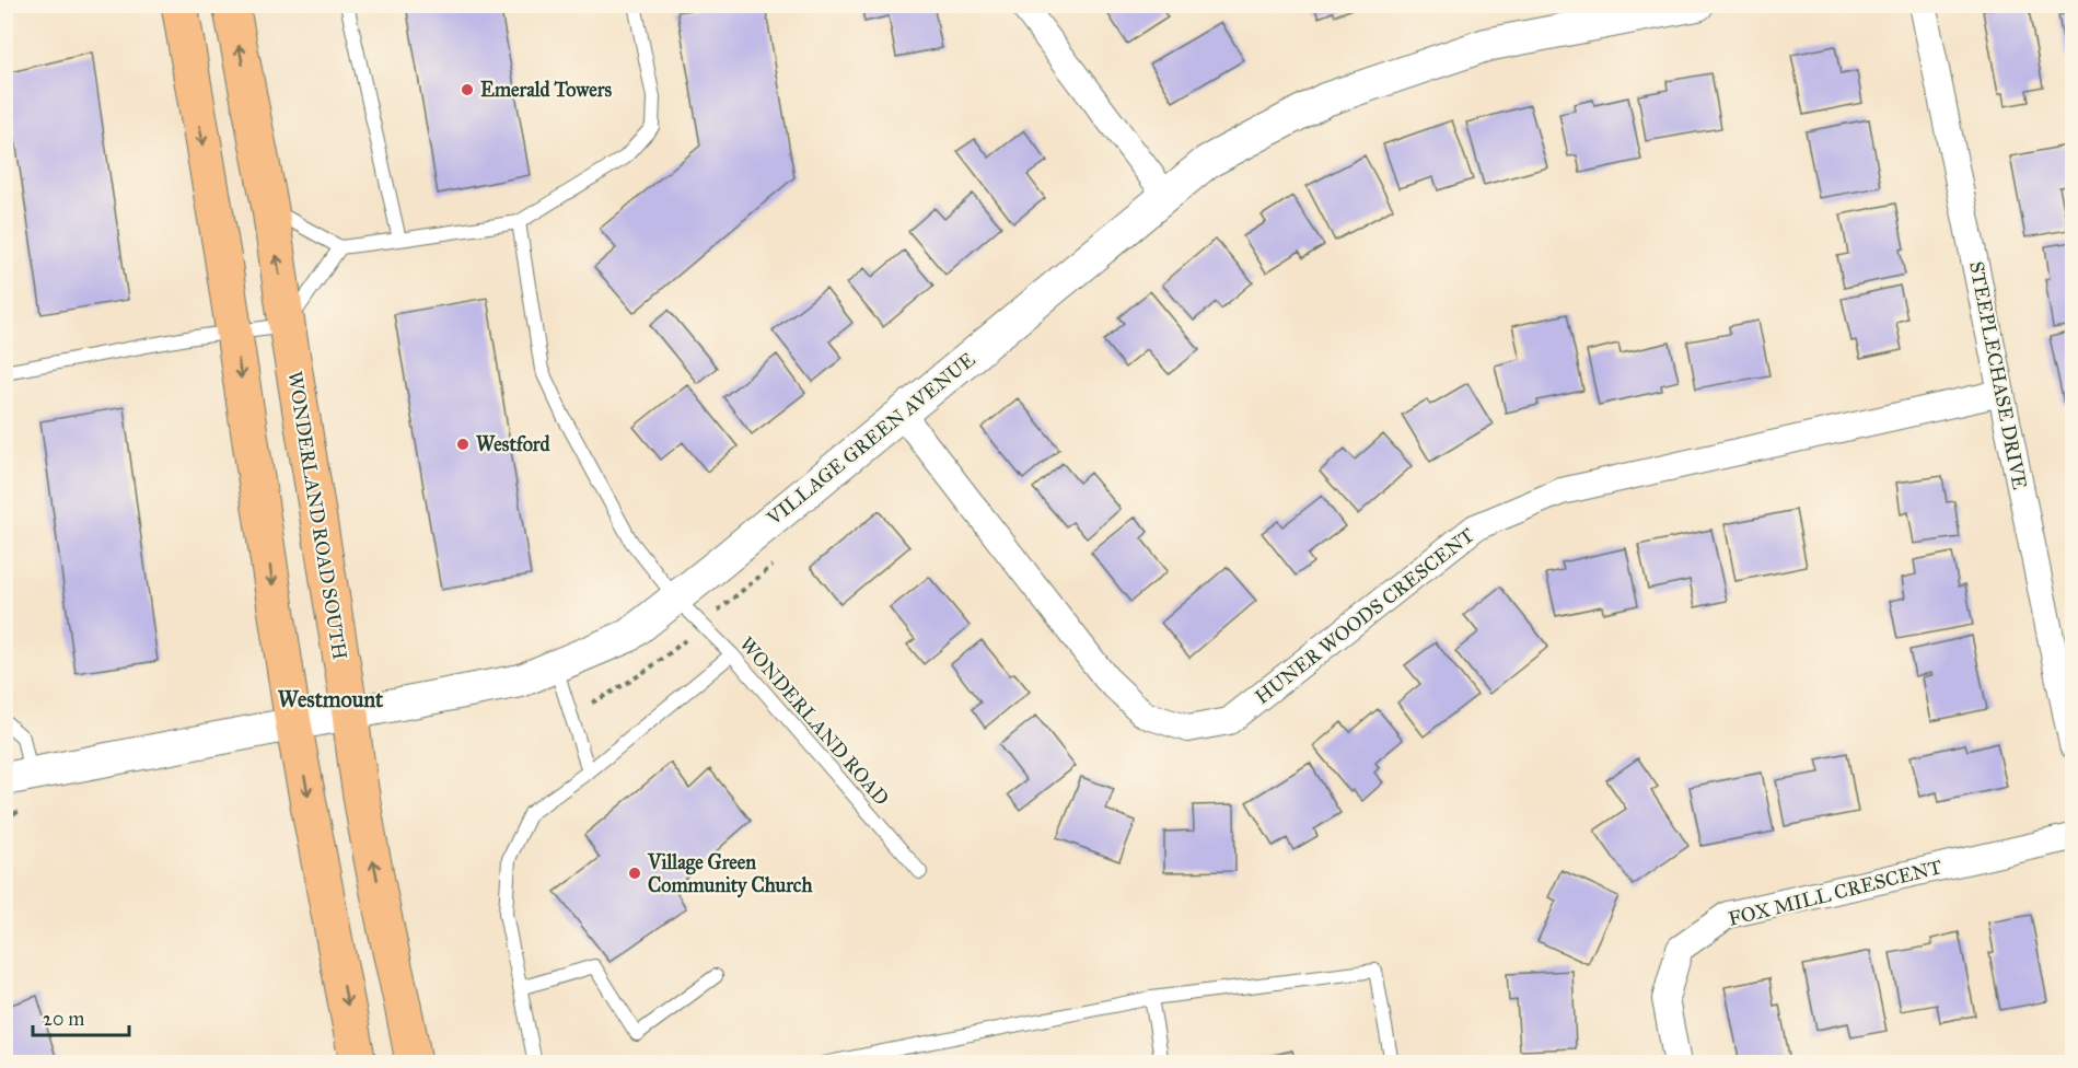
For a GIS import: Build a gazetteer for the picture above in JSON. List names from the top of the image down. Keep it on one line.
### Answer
{"streets":{"main road":["WONDERLAND ROAD SOUTH"],"street":["STEEPLECHASE DRIVE","VILLAGE GREEN AVENUE","HUNER WOODS CRESCENT","FOX MILL CRESCENT"],"lane":["WONDERLAND ROAD"]},"crossings":[["STEEPLECHASE DRIVE","HUNER WOODS CRESCENT"],["VILLAGE GREEN AVENUE","WONDERLAND ROAD SOUTH"],["VILLAGE GREEN AVENUE","HUNER WOODS CRESCENT"],["VILLAGE GREEN AVENUE","WONDERLAND ROAD"]],"districts":["Westmount"],"places":["Emerald Towers","Westford","Village Green Community Church"],"scale_bar":"20 m"}
